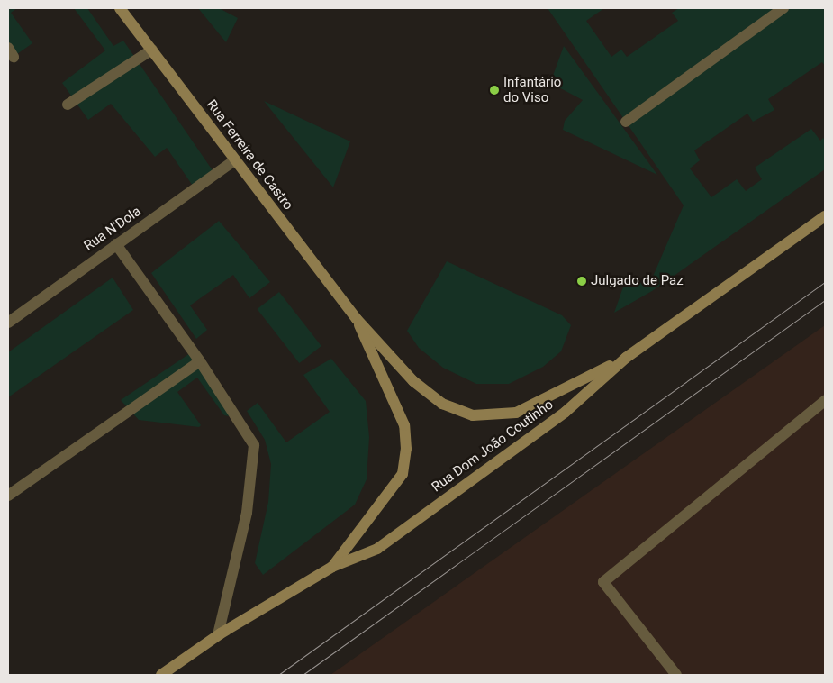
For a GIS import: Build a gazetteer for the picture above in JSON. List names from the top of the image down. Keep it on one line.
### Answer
{"streets":{"street":["Rua Ferreira de Castro","Rua N'Dola","Rua Dom João Coutinho"]},"crossings":[["Rua Ferreira de Castro","Rua N'Dola"],["Rua Ferreira de Castro","Rua Dom João Coutinho"]],"places":["Infantário do Viso","Julgado de Paz"]}
